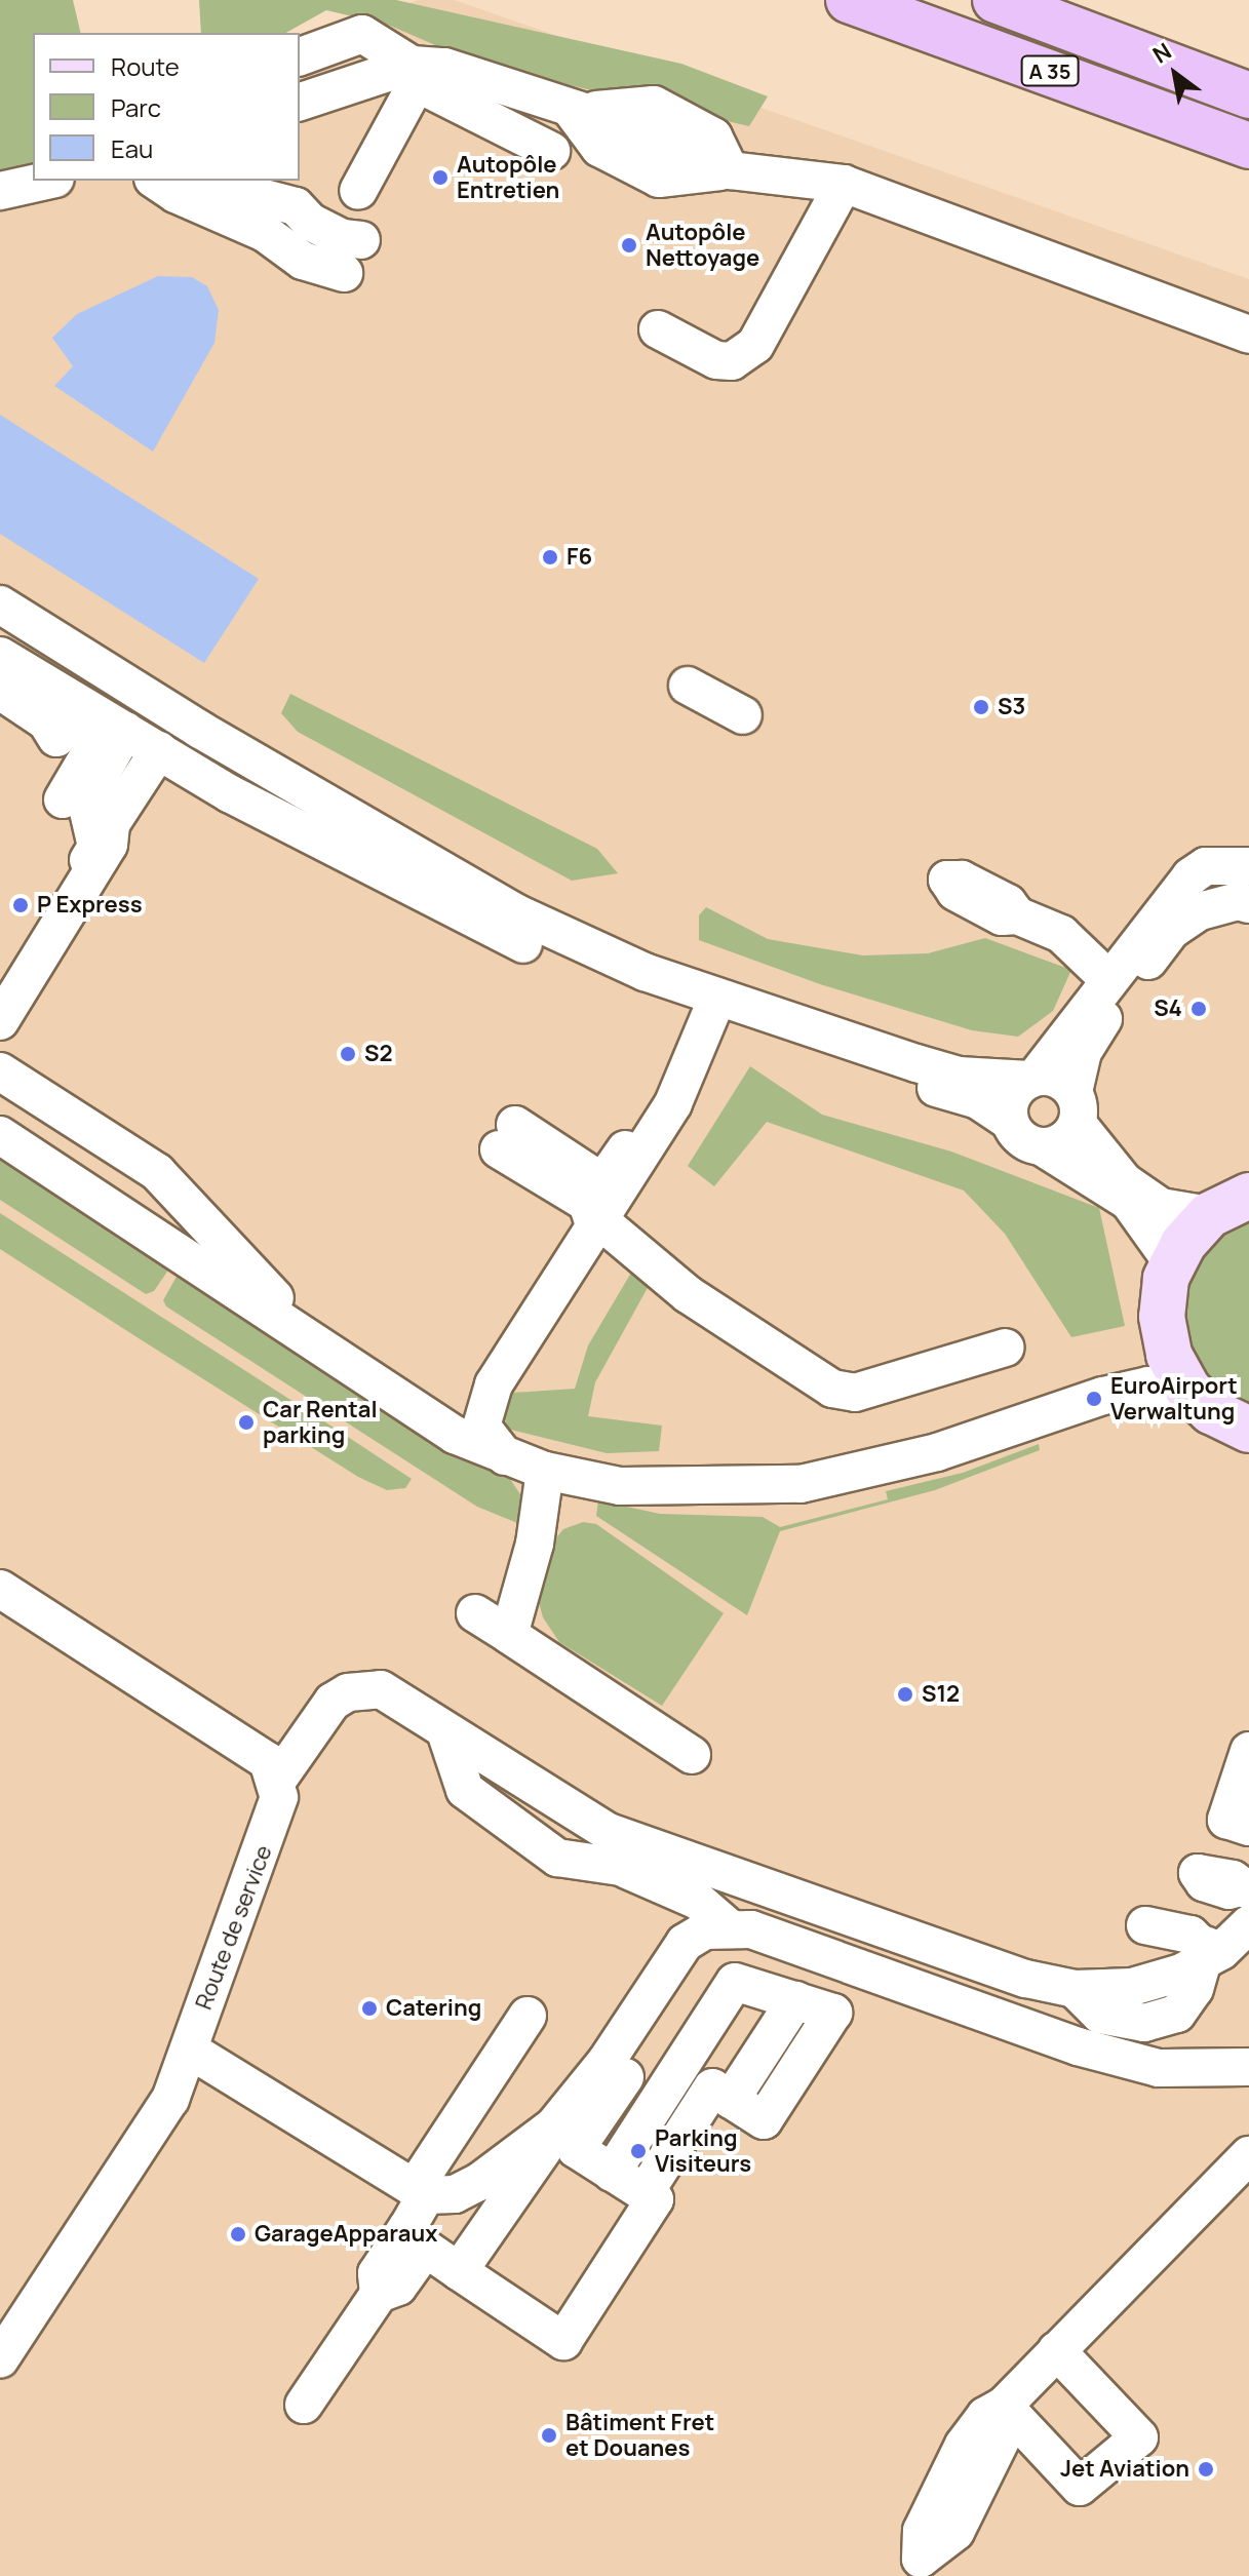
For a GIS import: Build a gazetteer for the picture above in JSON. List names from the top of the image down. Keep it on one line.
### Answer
{"streets":{"highway":["A 35"],"street":["Route de service"]},"places":["Autopôle Entretien","Autopôle Nettoyage","F6","S3","P Express","S4","S2","EuroAirport Verwaltung","Car Rental parking","S12","Catering","Parking Visiteurs","GarageApparaux","Bâtiment Fret et Douanes","Jet Aviation"],"legend":["Route","Parc","Eau"],"north":"top left"}
